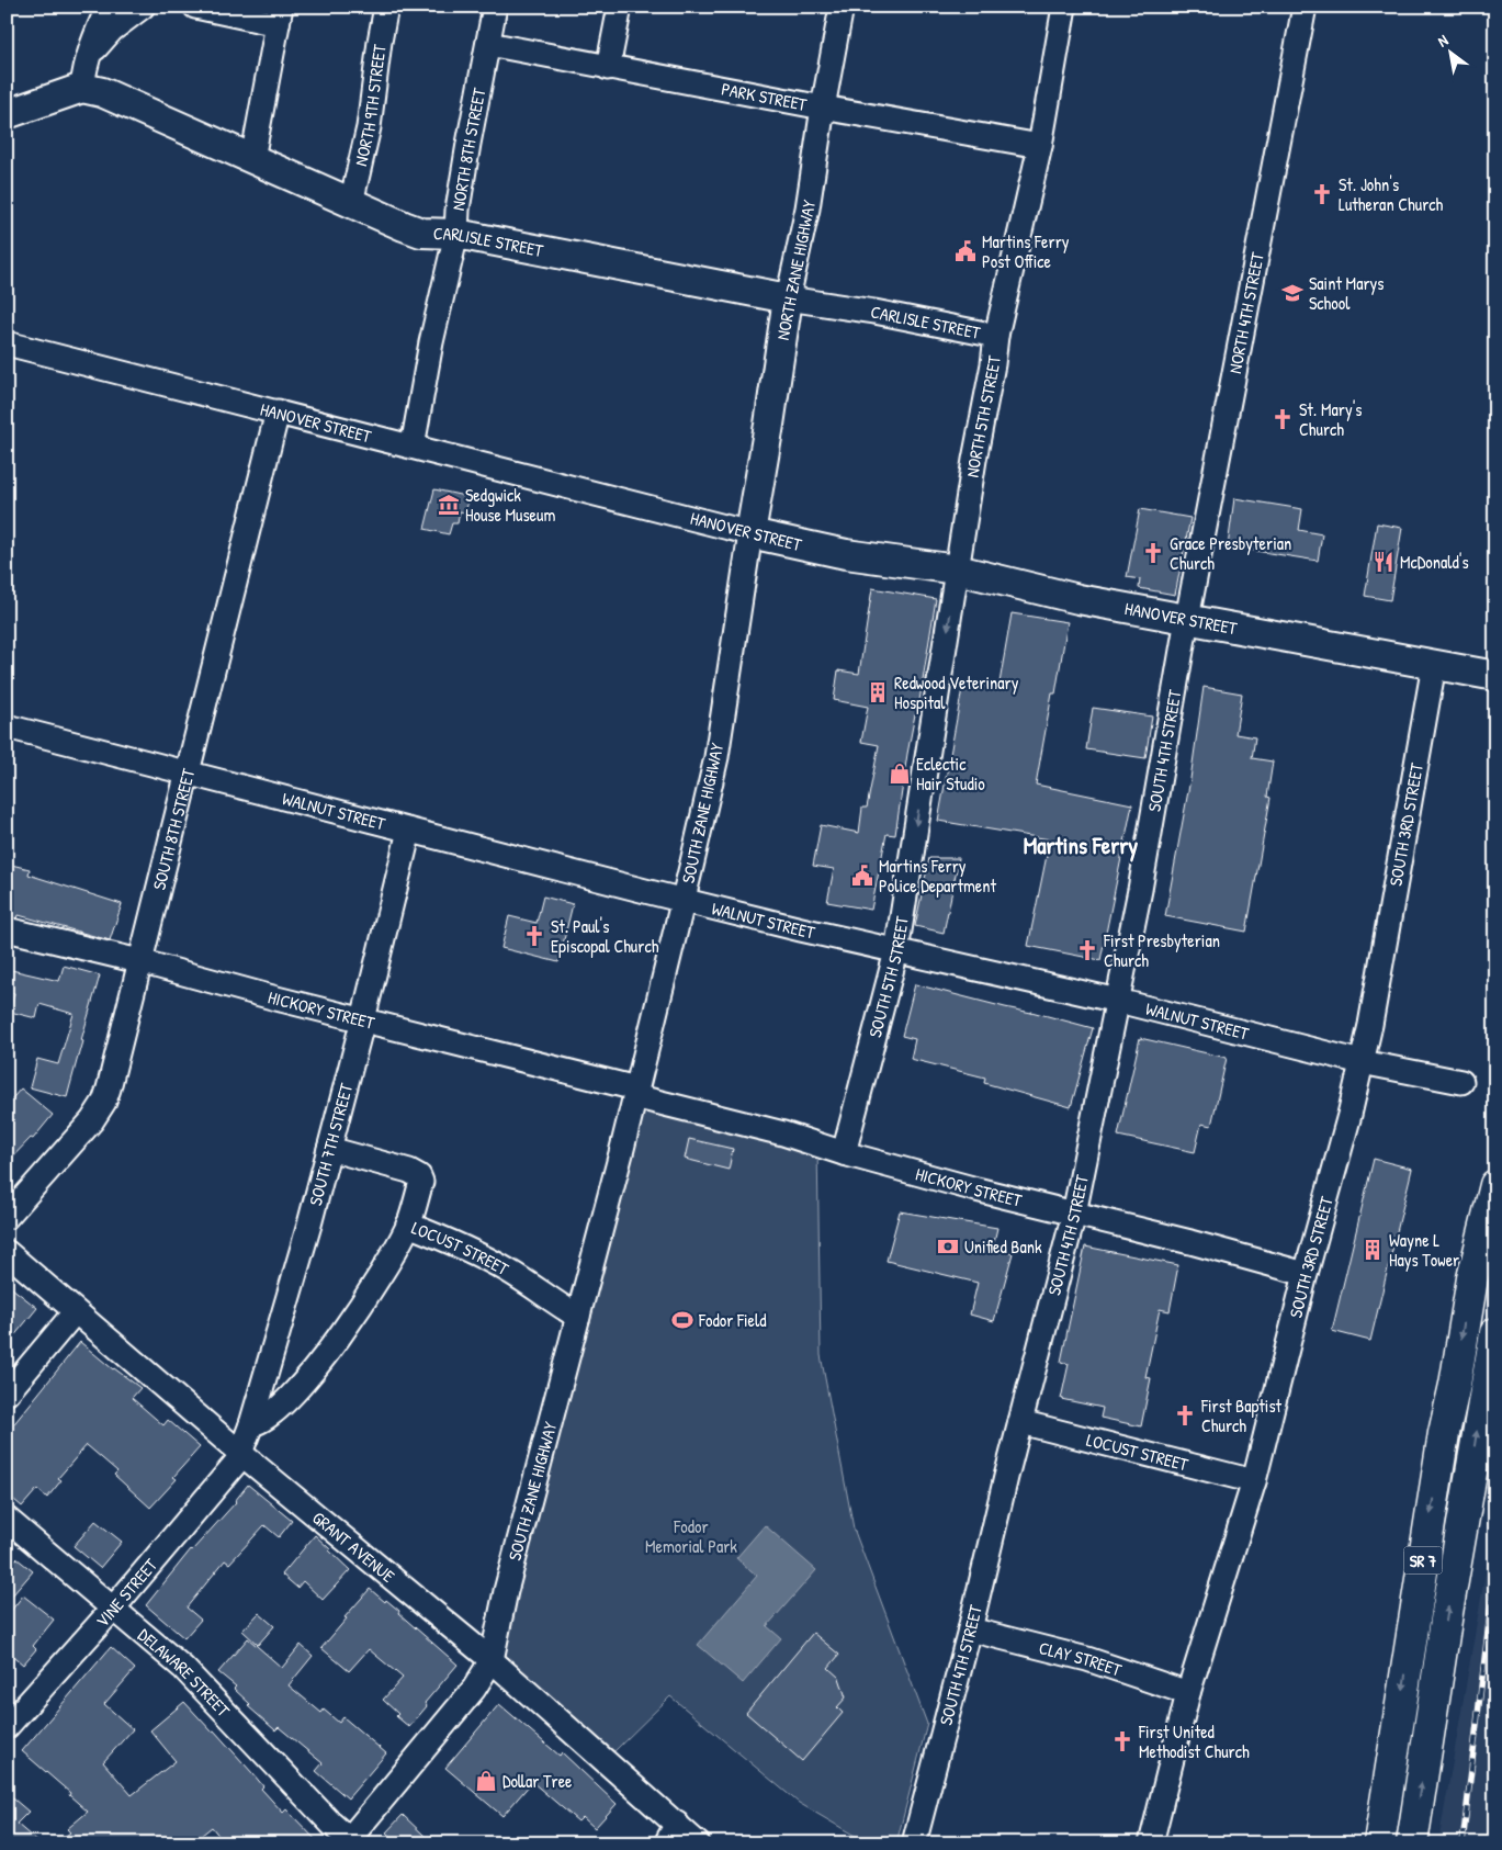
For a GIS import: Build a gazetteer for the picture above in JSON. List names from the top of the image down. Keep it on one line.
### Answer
{"streets":{"highway":["SR 7"],"main road":["CARLISLE STREET","NORTH ZANE HIGHWAY","HANOVER STREET"],"street":["PARK STREET","NORTH 9TH STREET","NORTH 8TH STREET","NORTH 4TH STREET","NORTH 5TH STREET","SOUTH 4TH STREET","WALNUT STREET","SOUTH ZANE HIGHWAY","SOUTH 3RD STREET","SOUTH 8TH STREET","SOUTH 5TH STREET","HICKORY STREET","SOUTH 7TH STREET","LOCUST STREET","GRANT AVENUE","VINE STREET","CLAY STREET","DELAWARE STREET"]},"crossings":[["PARK STREET","NORTH 8TH STREET"],["PARK STREET","NORTH ZANE HIGHWAY"],["PARK STREET","NORTH 5TH STREET"],["NORTH 9TH STREET","CARLISLE STREET"],["NORTH 8TH STREET","CARLISLE STREET"],["NORTH 8TH STREET","HANOVER STREET"],["CARLISLE STREET","NORTH ZANE HIGHWAY"],["CARLISLE STREET","NORTH 5TH STREET"],["NORTH ZANE HIGHWAY","HANOVER STREET"],["NORTH ZANE HIGHWAY","SOUTH ZANE HIGHWAY"],["NORTH 4TH STREET","HANOVER STREET"],["NORTH 4TH STREET","SOUTH 4TH STREET"],["NORTH 5TH STREET","HANOVER STREET"],["NORTH 5TH STREET","SOUTH 5TH STREET"],["HANOVER STREET","SOUTH 4TH STREET"],["HANOVER STREET","SOUTH ZANE HIGHWAY"],["HANOVER STREET","SOUTH 3RD STREET"],["HANOVER STREET","SOUTH 8TH STREET"],["HANOVER STREET","SOUTH 5TH STREET"],["SOUTH 4TH STREET","WALNUT STREET"],["SOUTH 4TH STREET","HICKORY STREET"],["SOUTH 4TH STREET","LOCUST STREET"],["SOUTH 4TH STREET","CLAY STREET"],["WALNUT STREET","SOUTH ZANE HIGHWAY"],["WALNUT STREET","SOUTH 3RD STREET"],["WALNUT STREET","SOUTH 8TH STREET"],["WALNUT STREET","SOUTH 5TH STREET"],["WALNUT STREET","SOUTH 7TH STREET"],["SOUTH ZANE HIGHWAY","HICKORY STREET"],["SOUTH ZANE HIGHWAY","LOCUST STREET"],["SOUTH ZANE HIGHWAY","GRANT AVENUE"],["SOUTH ZANE HIGHWAY","DELAWARE STREET"],["SOUTH 3RD STREET","HICKORY STREET"],["SOUTH 3RD STREET","LOCUST STREET"],["SOUTH 3RD STREET","CLAY STREET"],["SOUTH 8TH STREET","HICKORY STREET"],["SOUTH 5TH STREET","HICKORY STREET"],["HICKORY STREET","SOUTH 7TH STREET"],["SOUTH 7TH STREET","LOCUST STREET"],["SOUTH 7TH STREET","GRANT AVENUE"],["SOUTH 7TH STREET","VINE STREET"],["GRANT AVENUE","VINE STREET"],["VINE STREET","DELAWARE STREET"]],"one_way":["SOUTH 5TH STREET"],"districts":["Martins Ferry"],"parks":["Fodor Memorial Park"],"places":{"church":["St. John's Lutheran Church","St. Mary's Church","Grace Presbyterian Church","St. Paul's Episcopal Church","First Presbyterian Church","First Baptist Church","First United Methodist Church"],"public building":["Martins Ferry Post Office","Martins Ferry Police Department"],"school or university":["Saint Marys School"],"museum":["Sedgwick House Museum"],"restaurant":["McDonald's"],"building":["Redwood Veterinary Hospital","Wayne L Hays Tower"],"shop":["Eclectic Hair Studio","Dollar Tree"],"bank":["Unified Bank"],"sports":["Fodor Field"]},"north":"top left"}
